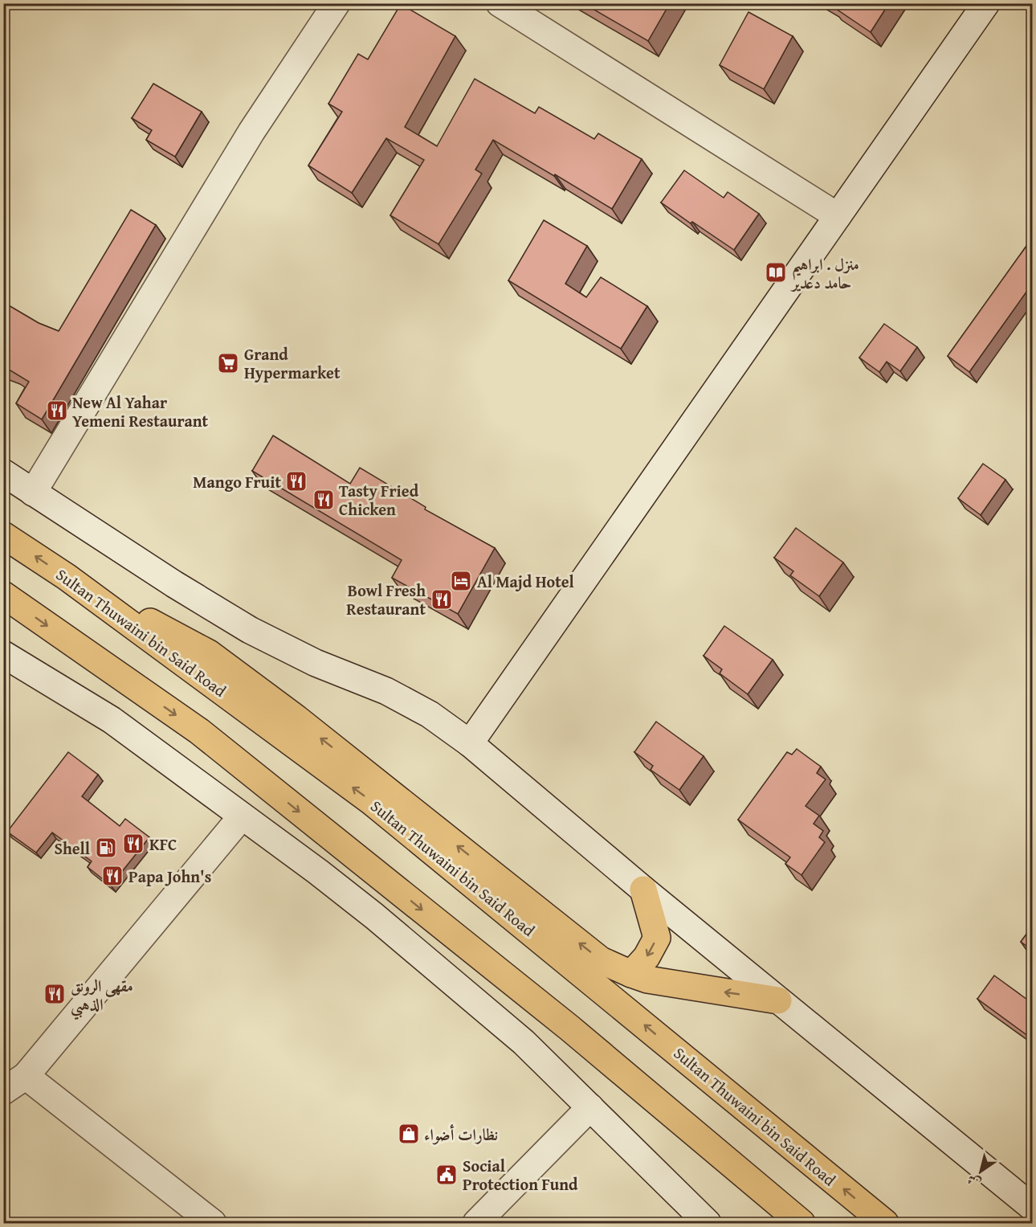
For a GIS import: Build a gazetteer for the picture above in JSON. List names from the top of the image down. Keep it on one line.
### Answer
{"streets":{"highway":["Sultan Thuwaini bin Said Road"]},"places":{"library":["منزل . ابراهيم حامد دعدير"],"supermarket":["Grand Hypermarket"],"restaurant":["New Al Yahar Yemeni Restaurant","Mango Fruit","Tasty Fried Chicken","Bowl Fresh Restaurant","KFC","Papa John's","مقهى الرونق الذهبي"],"hotel":["Al Majd Hotel"],"fuel station":["Shell"],"shop":["نظارات أضواء"],"public building":["Social Protection Fund"]},"north":"bottom left"}
